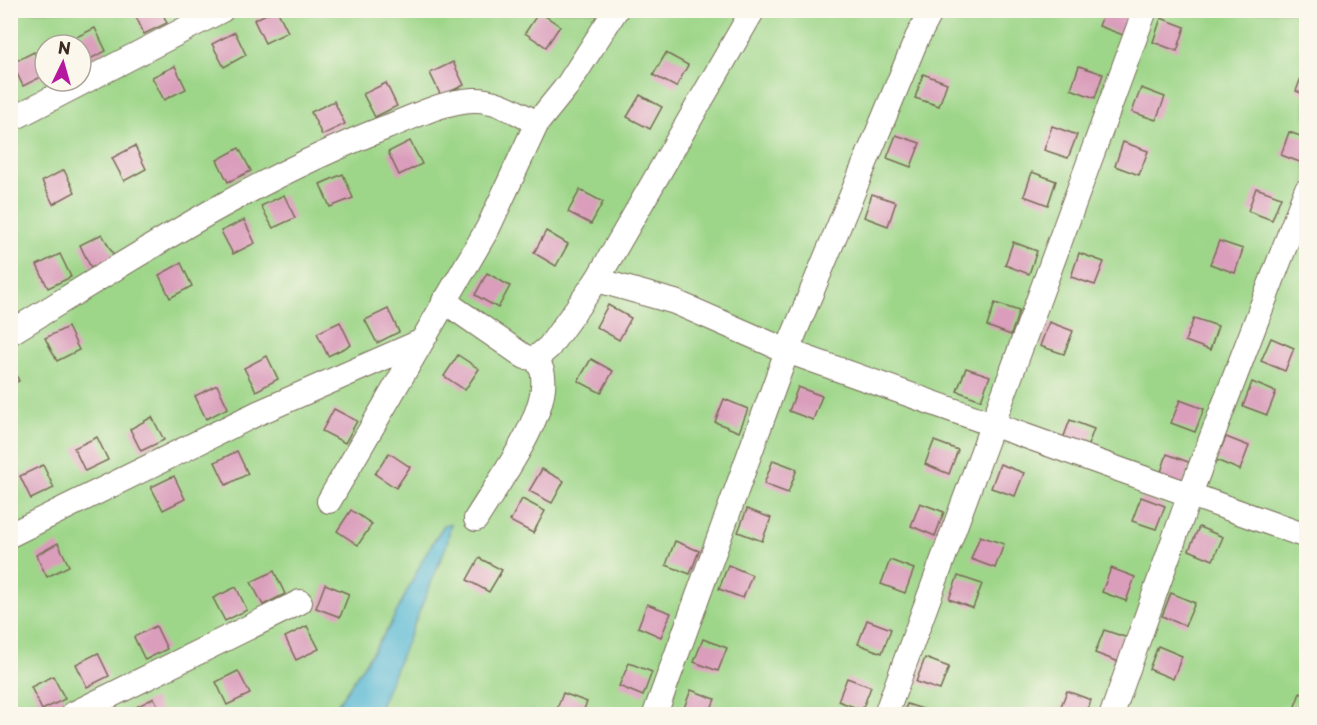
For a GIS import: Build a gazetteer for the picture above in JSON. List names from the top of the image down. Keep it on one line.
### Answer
{"north":"top"}
